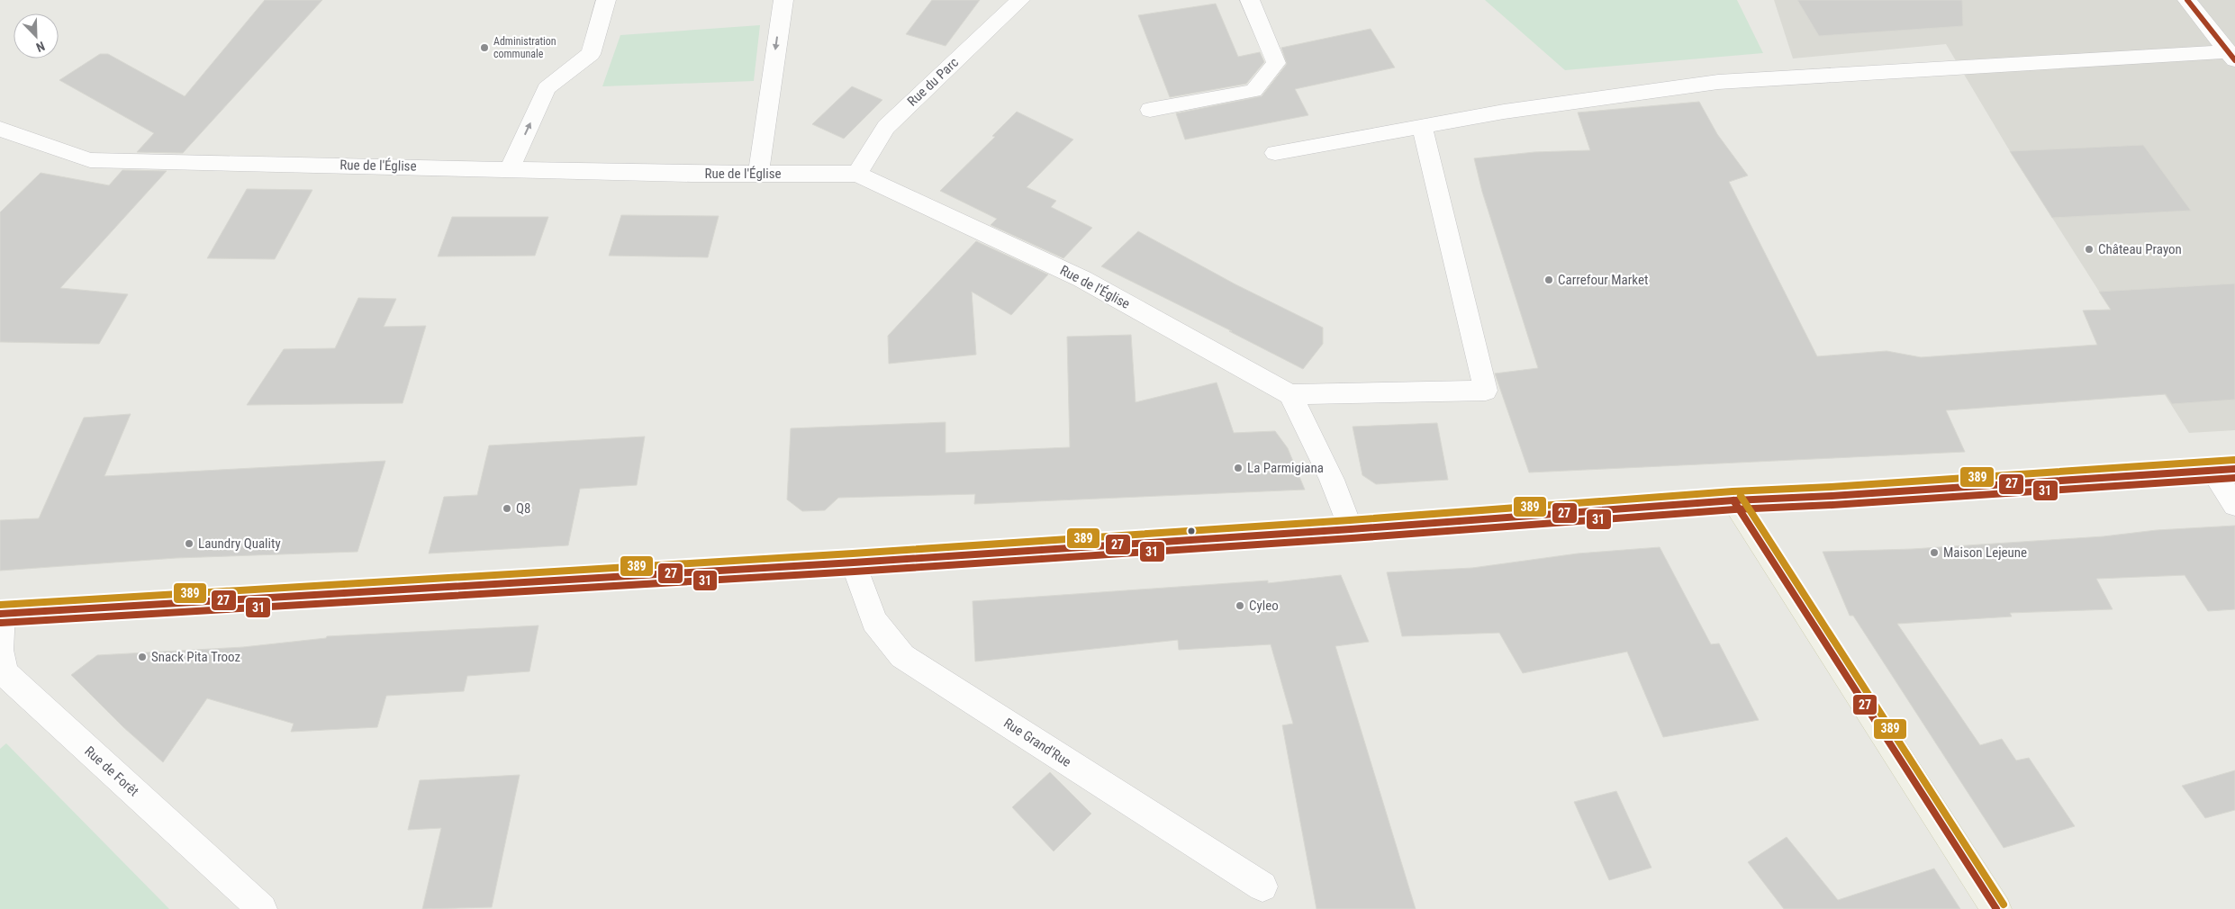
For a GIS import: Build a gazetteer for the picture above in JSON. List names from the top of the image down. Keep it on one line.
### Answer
{"streets":{"street":["Rue du Parc","Rue de l'Église","Rue Grand'Rue","Rue de Forêt"]},"crossings":[["Rue du Parc","Rue de l'Église"]],"places":["Administration communale","Château Prayon","Carrefour Market","La Parmigiana","Q8","Laundry Quality","Maison Lejeune","Cyleo","Snack Pita Trooz"],"lines":["transit line 27","transit line 389","transit line 31"],"north":"bottom right"}
